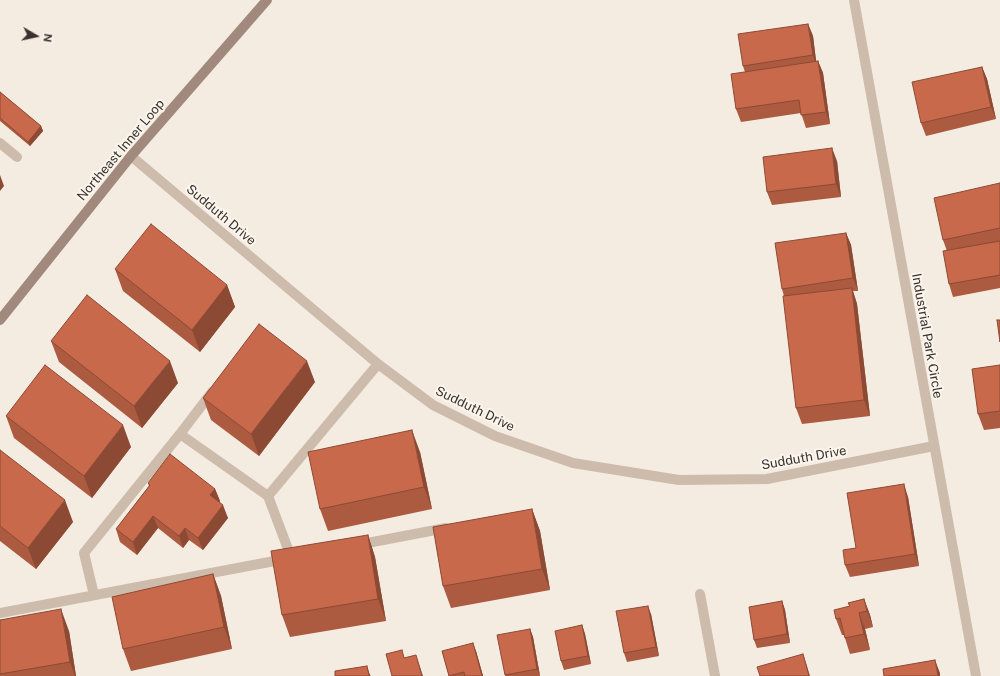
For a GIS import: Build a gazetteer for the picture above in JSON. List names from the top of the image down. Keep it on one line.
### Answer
{"streets":{"main road":["Northeast Inner Loop"],"street":["Sudduth Drive","Industrial Park Circle"]},"crossings":[["Northeast Inner Loop","Sudduth Drive"],["Sudduth Drive","Industrial Park Circle"]],"north":"right"}
